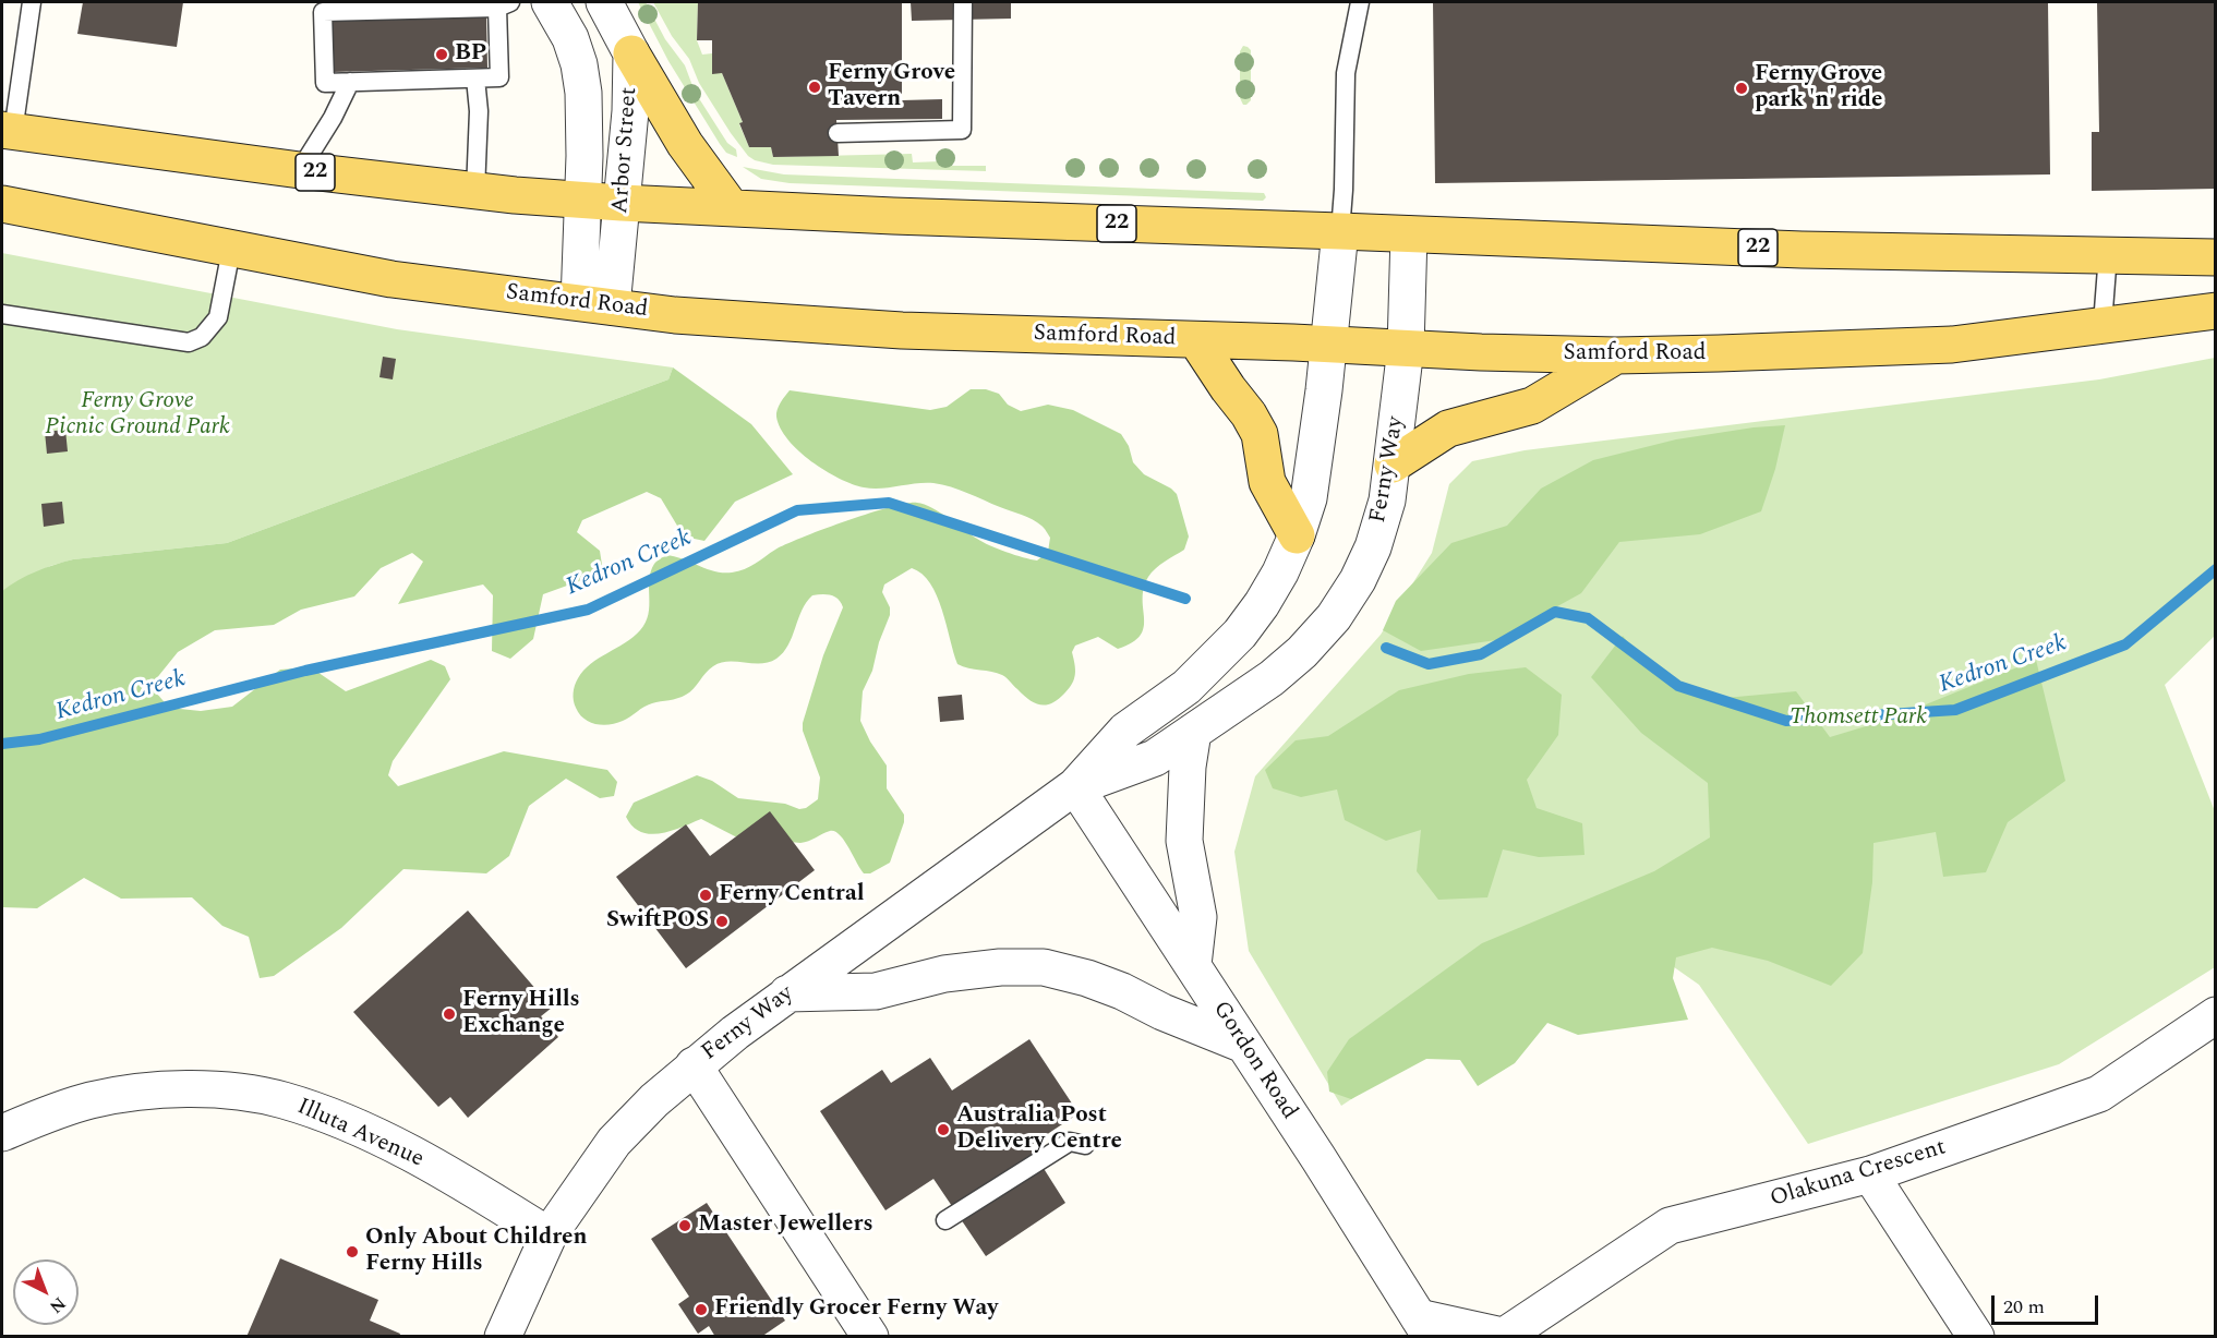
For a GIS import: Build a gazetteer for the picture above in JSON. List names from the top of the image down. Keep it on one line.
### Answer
{"streets":{"main road":["22","Samford Road"],"street":["Arbor Street","Ferny Way","Gordon Road","Illuta Avenue","Olakuna Crescent"]},"crossings":[["Arbor Street","22"],["Arbor Street","Samford Road"],["22","Ferny Way"],["Samford Road","Ferny Way"],["Ferny Way","Gordon Road"],["Ferny Way","Illuta Avenue"],["Gordon Road","Olakuna Crescent"]],"water":["Kedron Creek"],"parks":["Ferny Grove Picnic Ground Park","Thomsett Park"],"places":["BP","Ferny Grove Tavern","Ferny Grove park 'n' ride","Ferny Central","SwiftPOS","Ferny Hills Exchange","Australia Post Delivery Centre","Master Jewellers","Only About Children Ferny Hills","Friendly Grocer Ferny Way"],"scale_bar":"20 m","north":"bottom right"}
